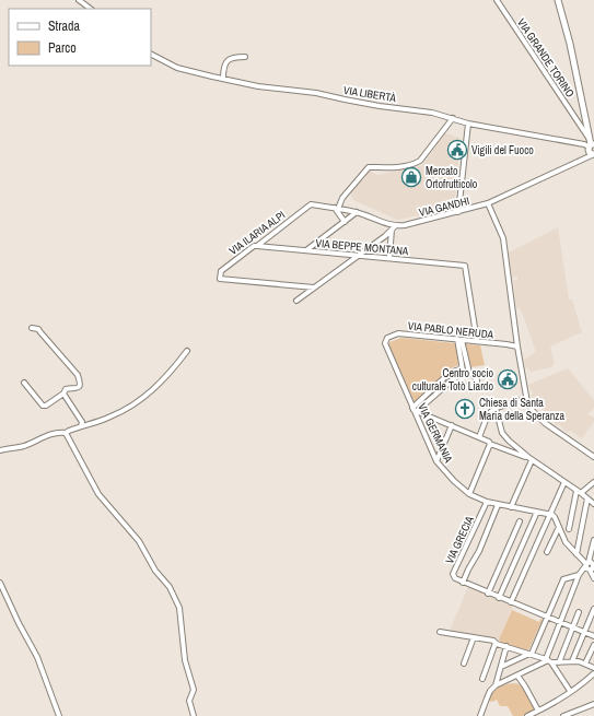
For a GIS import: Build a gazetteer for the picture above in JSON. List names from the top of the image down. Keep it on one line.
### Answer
{"streets":{"street":["VIA GRANDE TORINO","VIA LIBERTÀ","VIA GANDHI","VIA ILARIA ALPI","VIA BEPPE MONTANA","VIA PABLO NERUDA","VIA GERMANIA","VIA GRECIA"]},"crossings":[["VIA GRANDE TORINO","VIA LIBERTÀ"],["VIA GRANDE TORINO","VIA GANDHI"],["VIA LIBERTÀ","VIA GANDHI"],["VIA ILARIA ALPI","VIA BEPPE MONTANA"],["VIA BEPPE MONTANA","VIA PABLO NERUDA"],["VIA PABLO NERUDA","VIA GERMANIA"],["VIA GERMANIA","VIA GRECIA"]],"places":{"public building":["Vigili del Fuoco","Centro socio culturale Totò Liardo"],"shop":["Mercato Ortofrutticolo"],"church":["Chiesa di Santa Maria della Speranza"]},"legend":["Strada","Parco"]}
